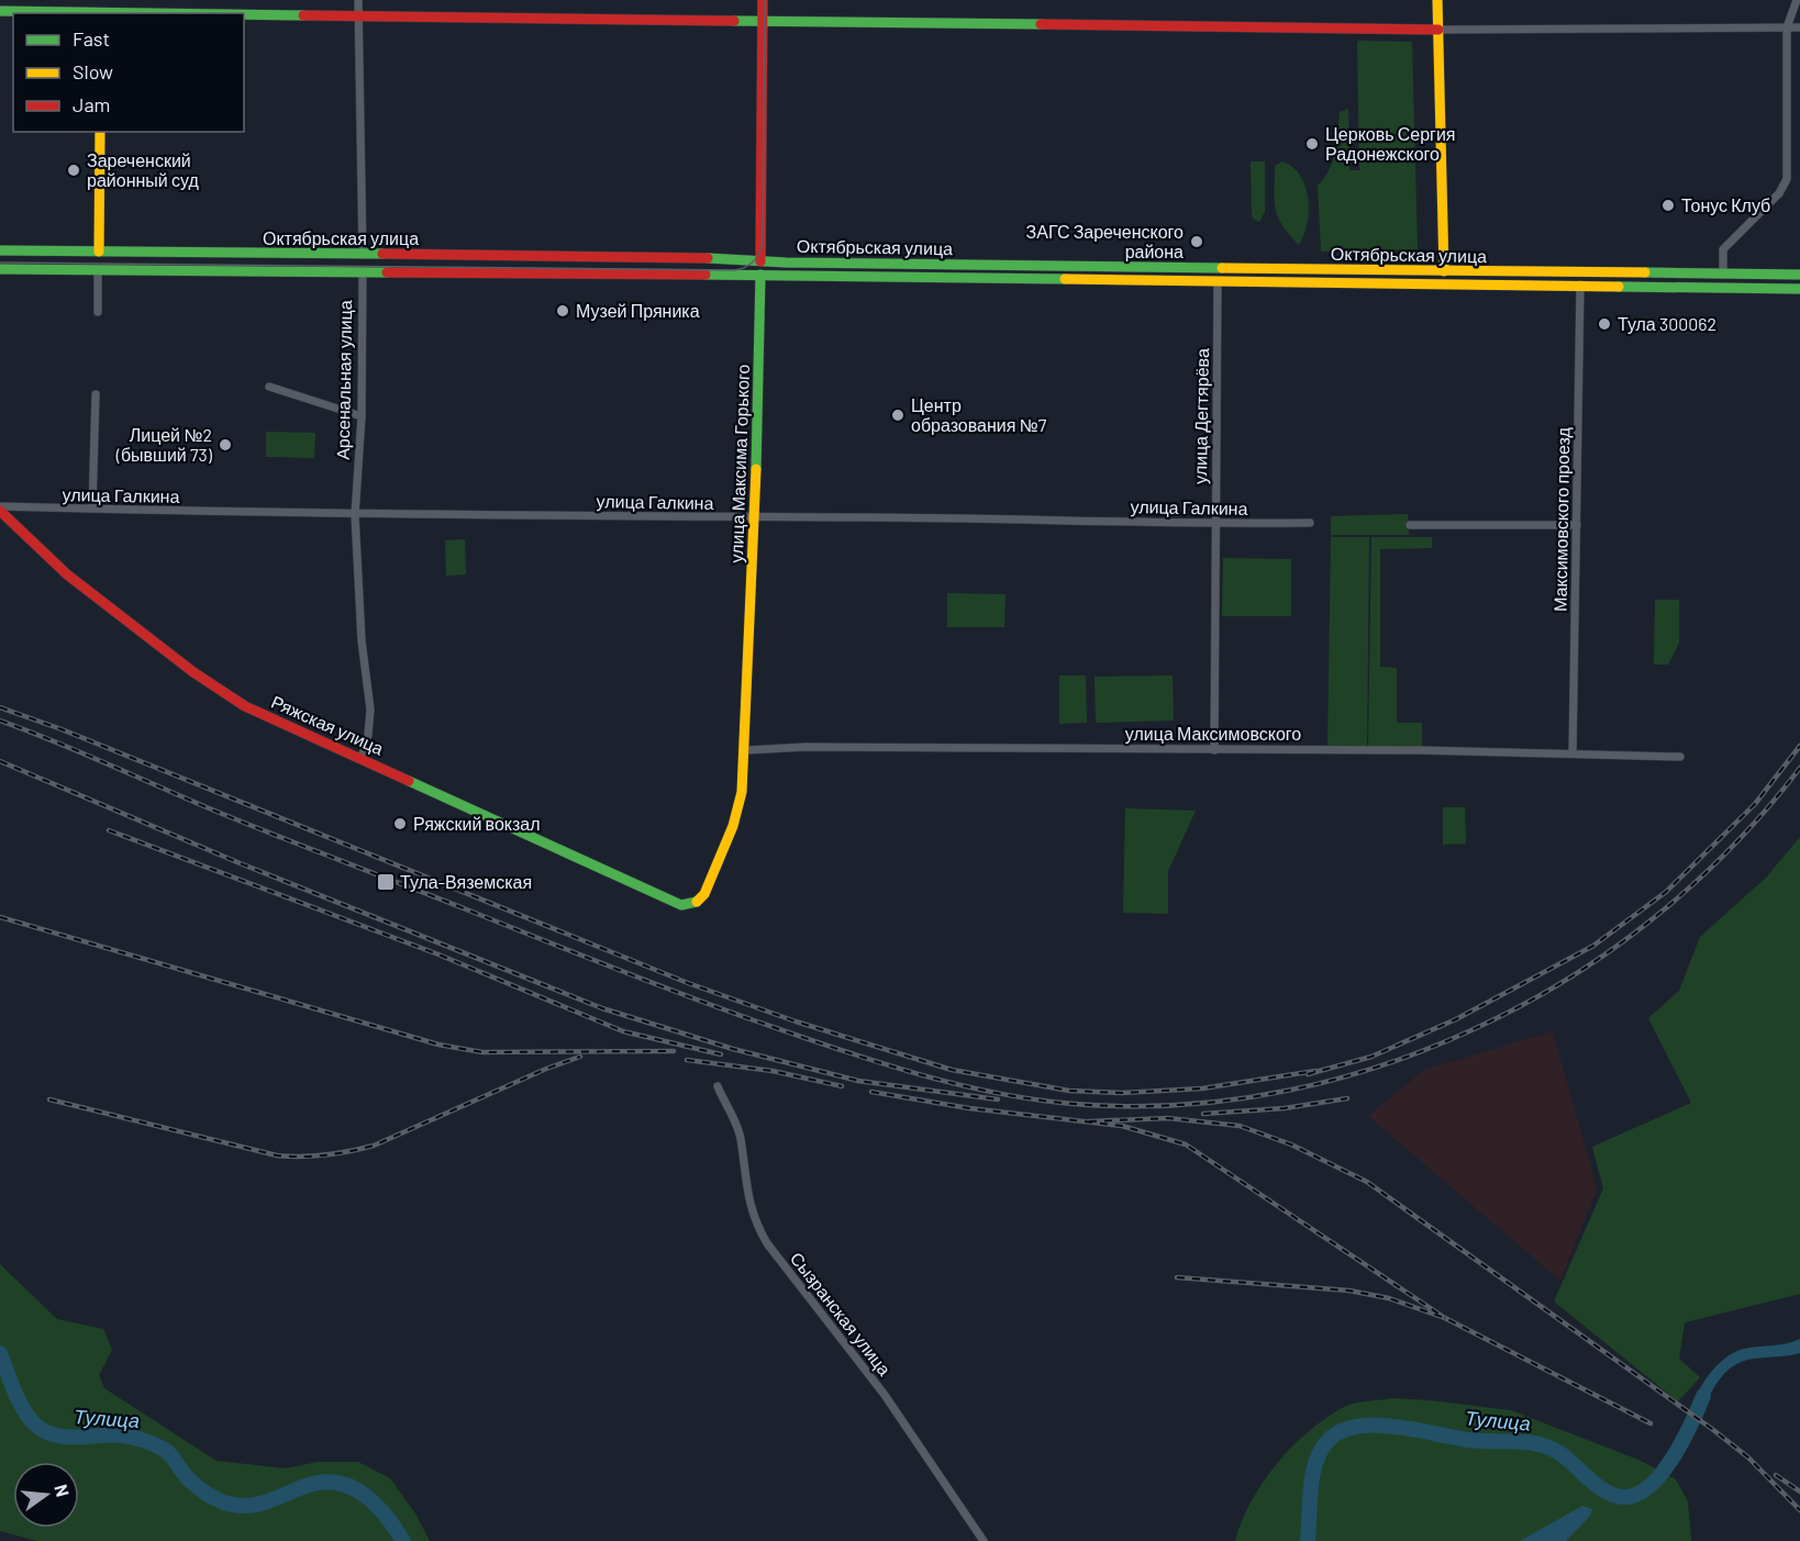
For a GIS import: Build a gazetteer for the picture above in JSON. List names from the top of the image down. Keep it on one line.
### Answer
{"streets":{"main road":["Октябрьская улица","Арсенальная улица","улица Максима Горького","Ряжская улица"],"street":["улица Дегтярёва","улица Галкина","Максимовского проезд","улица Максимовского","Сызранская улица"]},"crossings":[["Октябрьская улица","Арсенальная улица"],["Октябрьская улица","улица Дегтярёва"],["Октябрьская улица","улица Максима Горького"],["Октябрьская улица","Максимовского проезд"],["Арсенальная улица","улица Галкина"],["Арсенальная улица","Ряжская улица"],["улица Дегтярёва","улица Галкина"],["улица Дегтярёва","улица Максимовского"],["улица Максима Горького","улица Галкина"],["улица Максима Горького","Ряжская улица"],["улица Максима Горького","улица Максимовского"],["улица Галкина","Ряжская улица"],["Максимовского проезд","улица Максимовского"]],"water":["Тулица"],"places":{"other":["Церковь Сергия Радонежского","Зареченский районный суд","Тонус Клуб","ЗАГС Зареченского района","Музей Пряника","Тула 300062","Центр образования №7","Лицей №2 (бывший 73)","Ряжский вокзал"],"transit":["Тула-Вяземская"]},"legend":["Fast","Slow","Jam"],"north":"right"}
